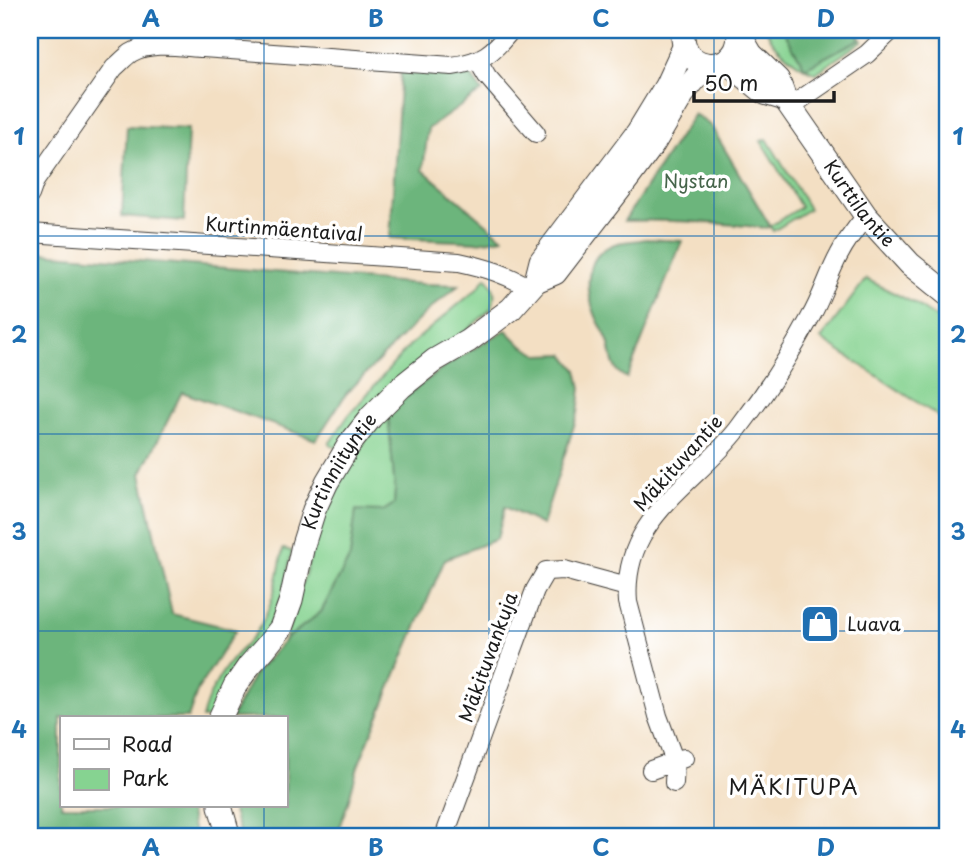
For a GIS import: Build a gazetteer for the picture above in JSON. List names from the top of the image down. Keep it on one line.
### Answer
{"streets":{"street":["Kurttilantie","Kurtinmäentaival","Mäkituvantie","Kurtinniityntie","Mäkituvankuja"]},"crossings":[["Kurttilantie","Mäkituvantie"],["Kurttilantie","Kurtinniityntie"],["Kurtinmäentaival","Kurtinniityntie"],["Mäkituvantie","Mäkituvankuja"]],"districts":["MÄKITUPA"],"parks":["Nystan"],"places":{"shop":["Luava"]},"legend":["Road","Park"],"scale_bar":"50 m","grid":{"columns":["A","B","C","D"],"rows":["1","2","3","4"]}}
